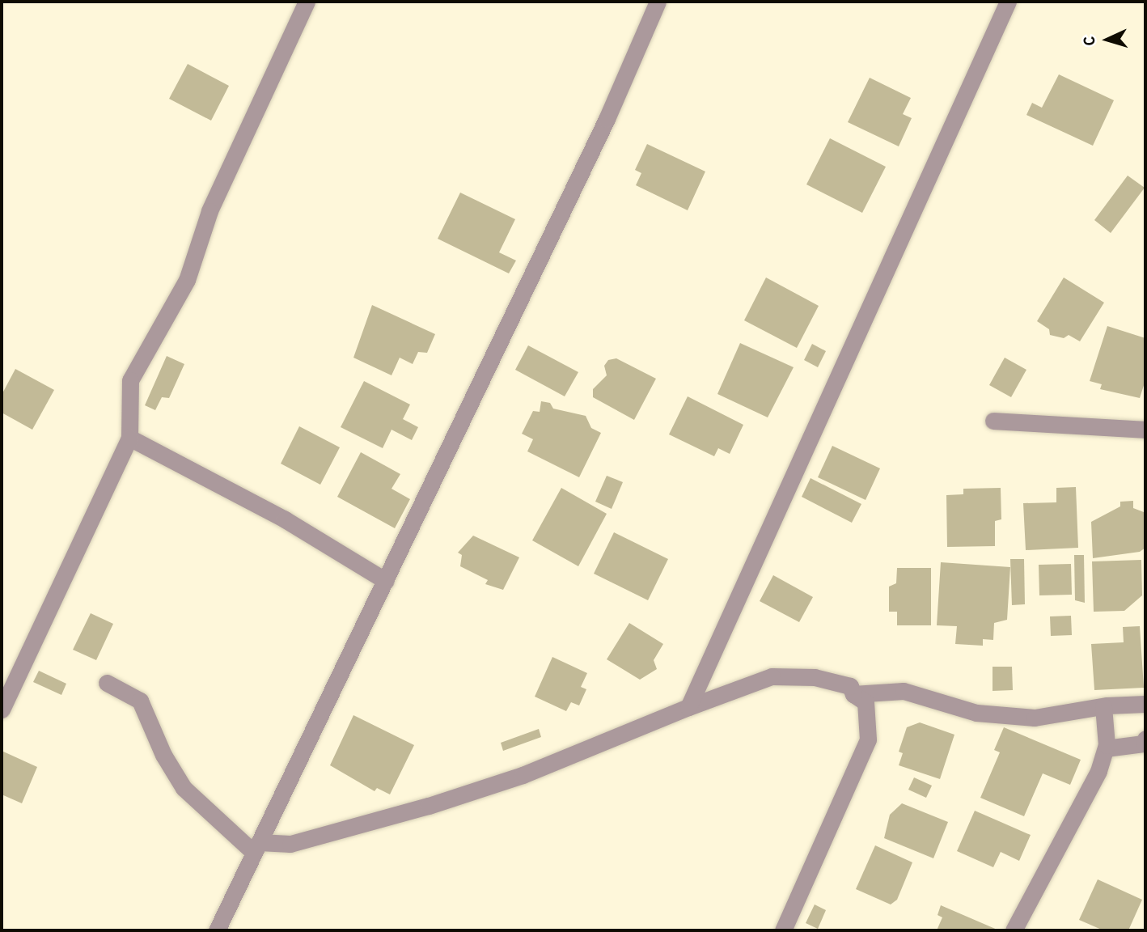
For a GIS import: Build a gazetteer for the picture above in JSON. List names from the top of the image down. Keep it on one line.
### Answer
{"north":"left"}
